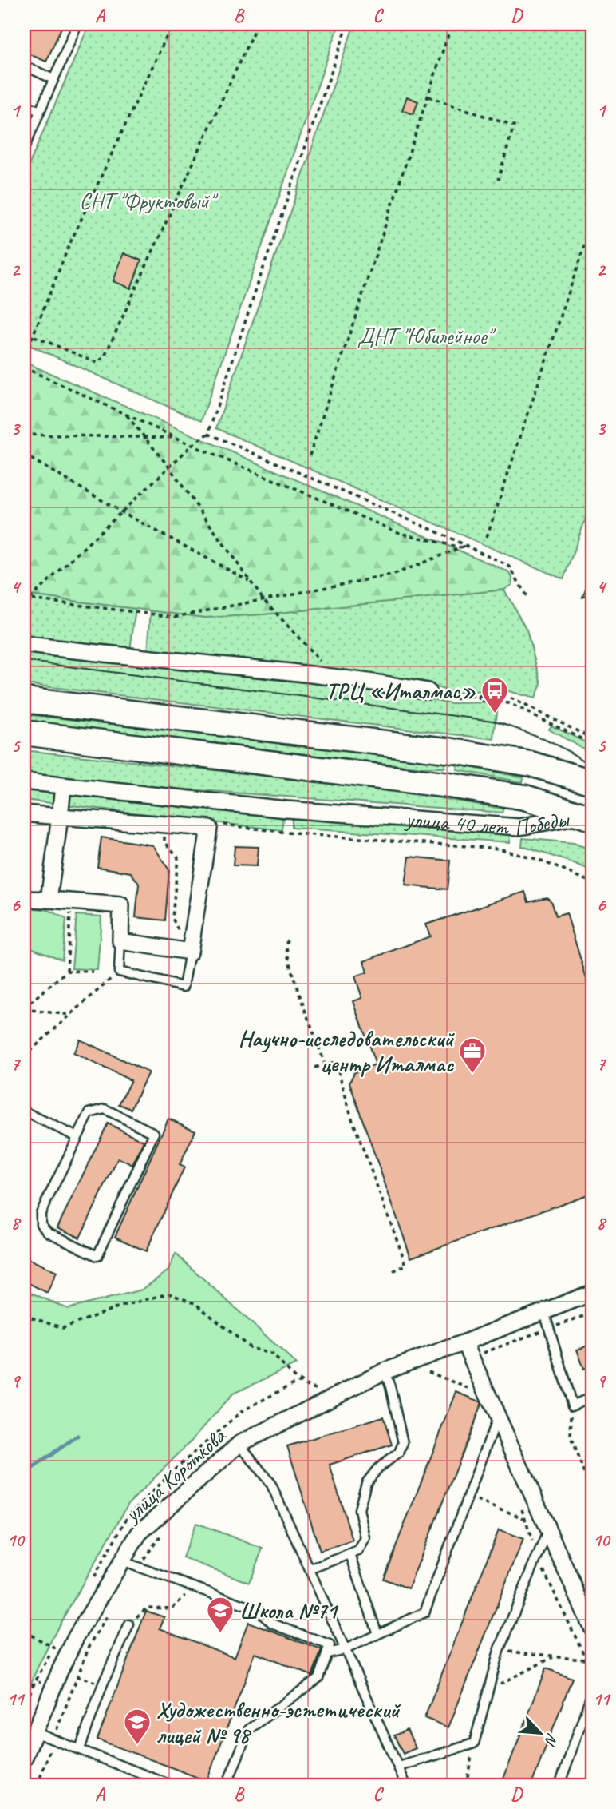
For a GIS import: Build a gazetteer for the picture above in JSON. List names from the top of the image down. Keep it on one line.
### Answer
{"streets":{"main road":["улица 40 лет Победы"],"street":["улица Короткова"]},"parks":["СНТ \"Фруктовый\"","ДНТ \"Юбилейное\""],"places":{"bus stop":["ТРЦ «Италмас»"],"office":["Научно-исследовательский центр Италмас"],"school or university":["Школа №71","Художественно-эстетический лицей № 98"]},"north":"bottom right","grid":{"columns":["A","B","C","D"],"rows":["1","2","3","4","5","6","7","8","9","10","11"]}}
